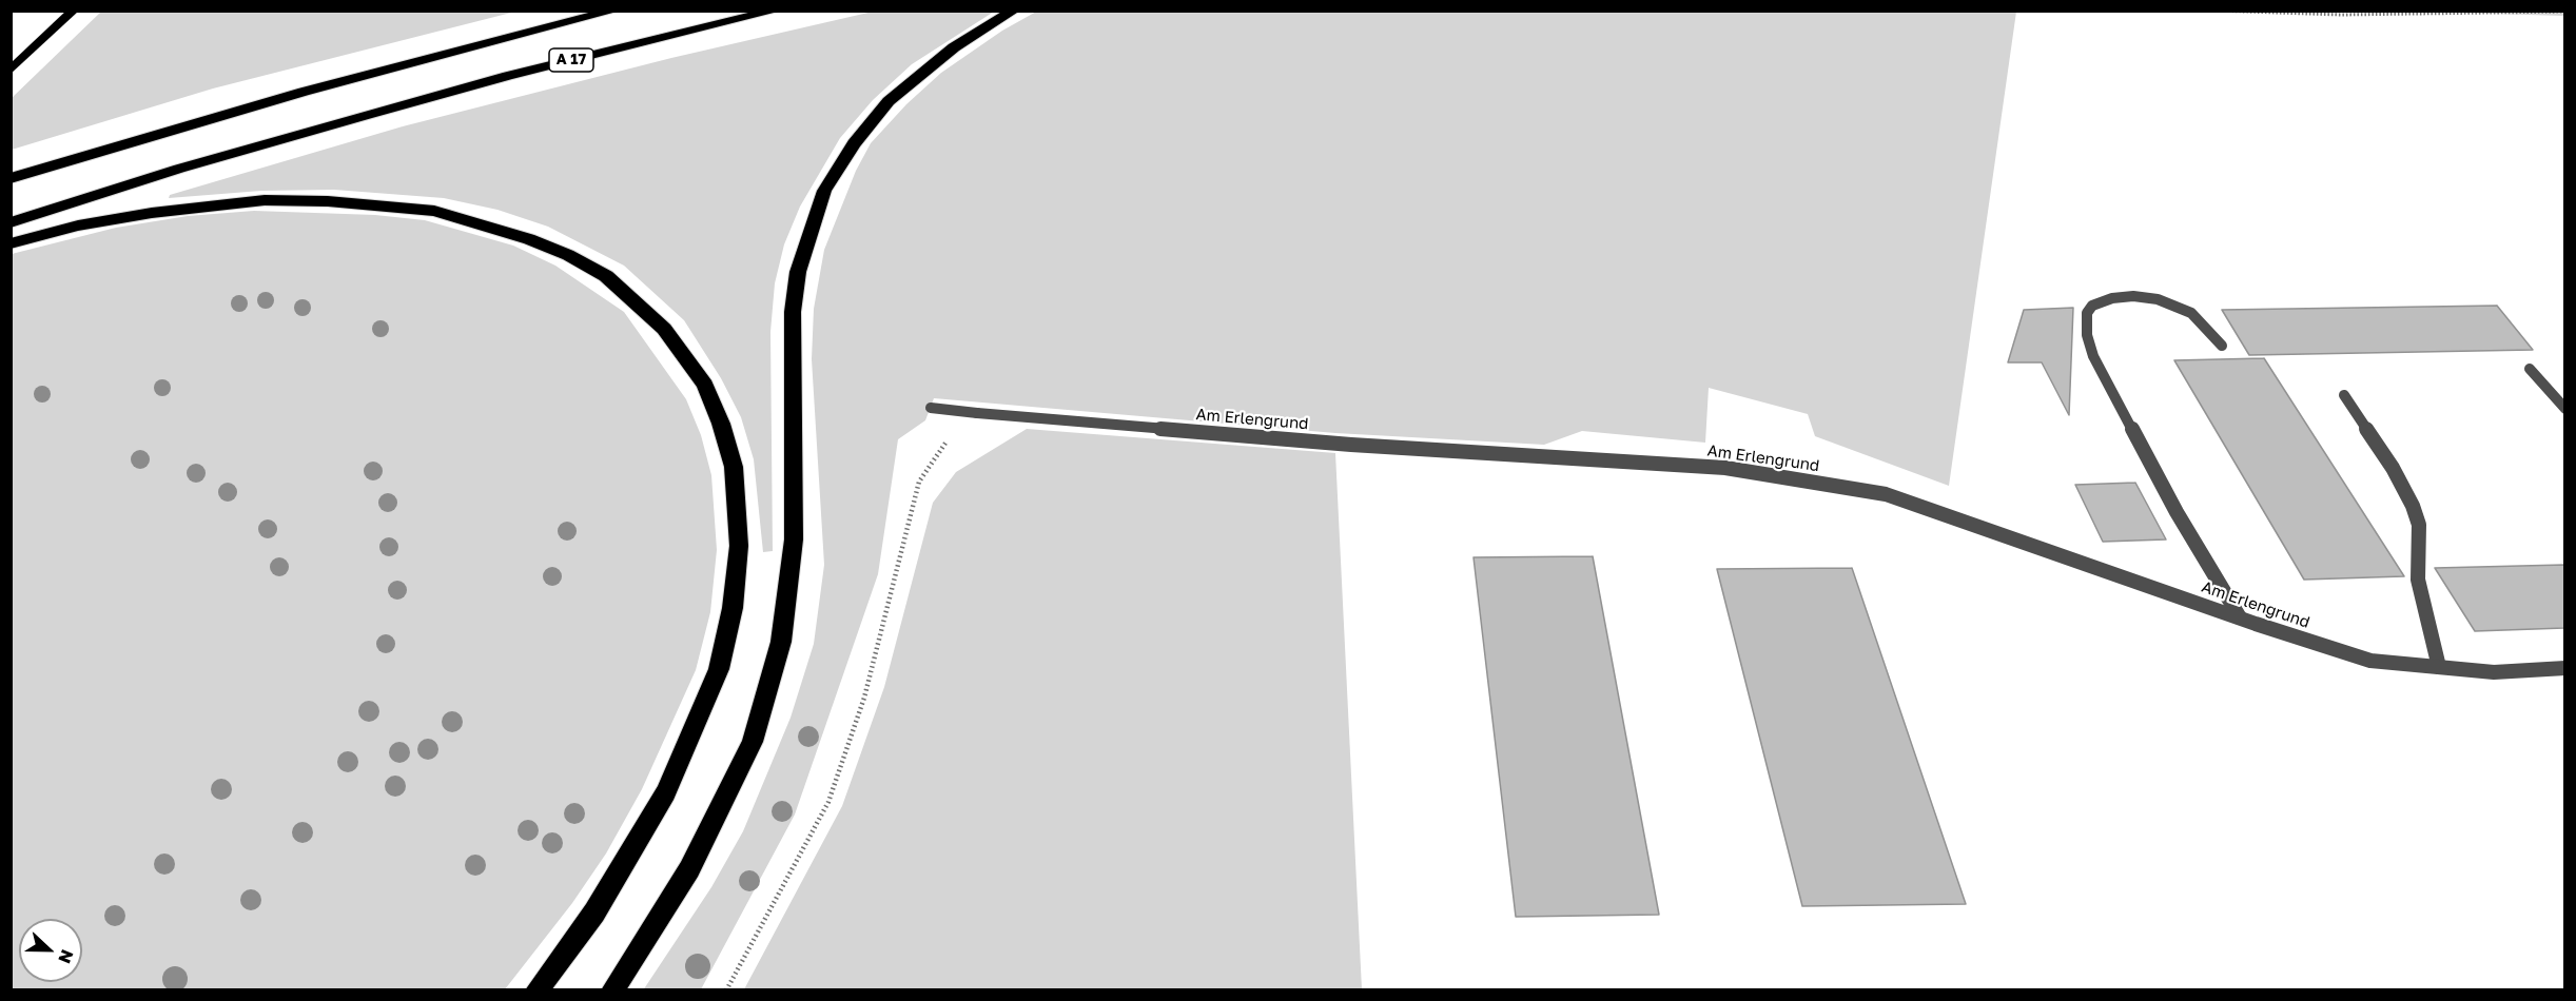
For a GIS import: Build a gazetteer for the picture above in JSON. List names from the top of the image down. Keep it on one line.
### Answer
{"streets":{"highway":["A 17"],"street":["Am Erlengrund"]},"north":"right"}
